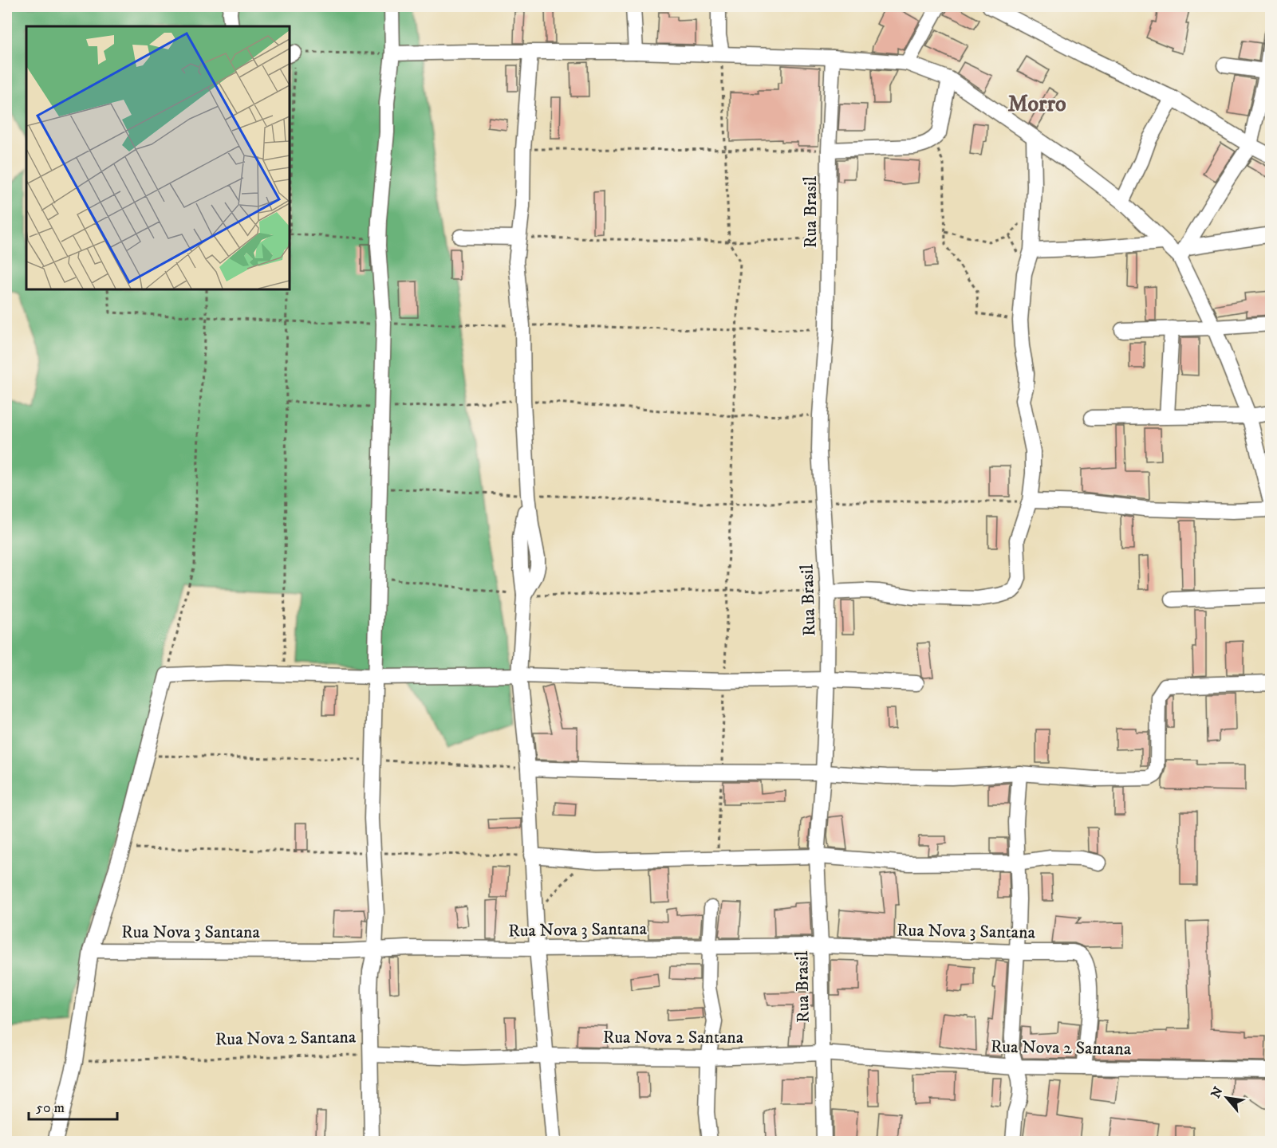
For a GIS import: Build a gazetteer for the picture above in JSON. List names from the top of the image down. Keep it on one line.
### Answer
{"streets":{"street":["Rua Brasil","Rua Nova 3 Santana","Rua Nova 2 Santana"]},"crossings":[["Rua Brasil","Rua Nova 3 Santana"],["Rua Brasil","Rua Nova 2 Santana"],["Rua Nova 3 Santana","Rua Nova 2 Santana"]],"districts":["Morro"],"scale_bar":"50 m","north":"top left"}
